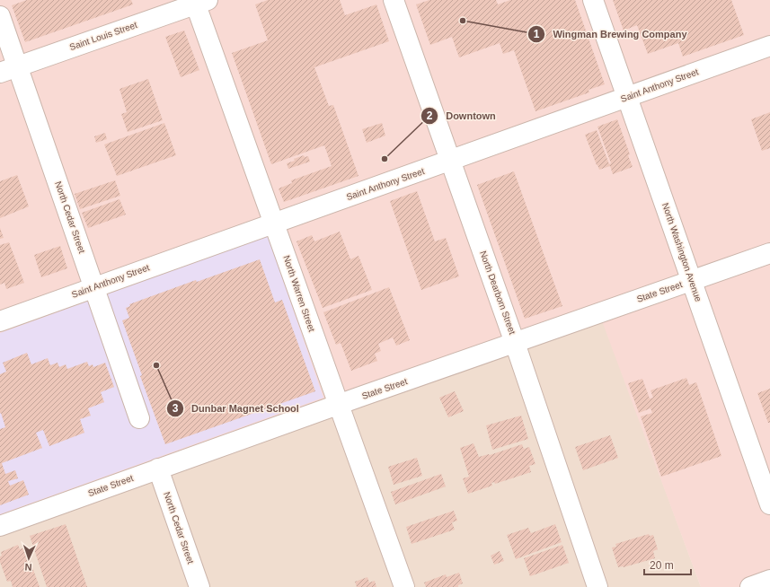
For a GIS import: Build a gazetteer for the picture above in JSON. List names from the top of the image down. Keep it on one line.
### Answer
{"streets":{"street":["Saint Louis Street","Saint Anthony Street","North Cedar Street","North Washington Avenue","State Street","North Dearborn Street","North Warren Street"]},"crossings":[["Saint Louis Street","North Cedar Street"],["Saint Louis Street","North Warren Street"],["Saint Anthony Street","North Cedar Street"],["Saint Anthony Street","North Washington Avenue"],["Saint Anthony Street","North Dearborn Street"],["Saint Anthony Street","North Warren Street"],["North Cedar Street","State Street"],["North Washington Avenue","State Street"],["State Street","North Dearborn Street"],["State Street","North Warren Street"]],"places":["Wingman Brewing Company","Downtown","Dunbar Magnet School"],"scale_bar":"20 m","north":"bottom"}
